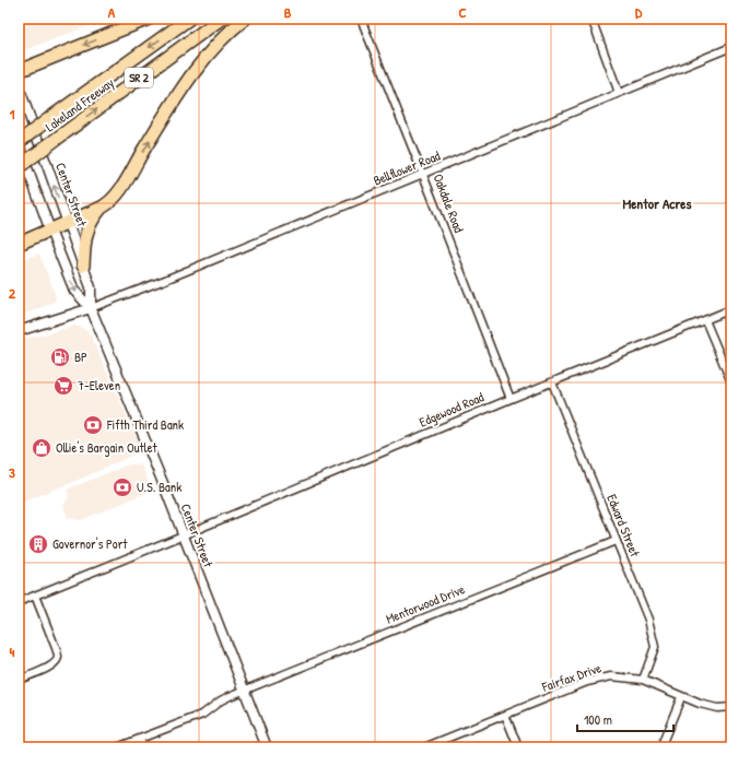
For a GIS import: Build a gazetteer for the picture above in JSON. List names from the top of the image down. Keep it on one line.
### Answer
{"streets":{"highway":["SR 2","Lakeland Freeway"],"main road":["Center Street"],"street":["Bellflower Road","Oakdale Road","Edgewood Road","Edward Street","Mentorwood Drive","Fairfax Drive"]},"crossings":[["Lakeland Freeway","Center Street"],["Bellflower Road","Center Street"],["Bellflower Road","Oakdale Road"],["Center Street","Edgewood Road"],["Center Street","Mentorwood Drive"],["Oakdale Road","Edgewood Road"],["Edgewood Road","Edward Street"],["Edward Street","Mentorwood Drive"],["Edward Street","Fairfax Drive"]],"districts":["Mentor Acres"],"places":{"fuel station":["BP"],"supermarket":["7-Eleven"],"bank":["Fifth Third Bank","U.S. Bank"],"shop":["Ollie's Bargain Outlet"],"building":["Governor's Port"]},"scale_bar":"100 m","grid":{"columns":["A","B","C","D"],"rows":["1","2","3","4"]}}
